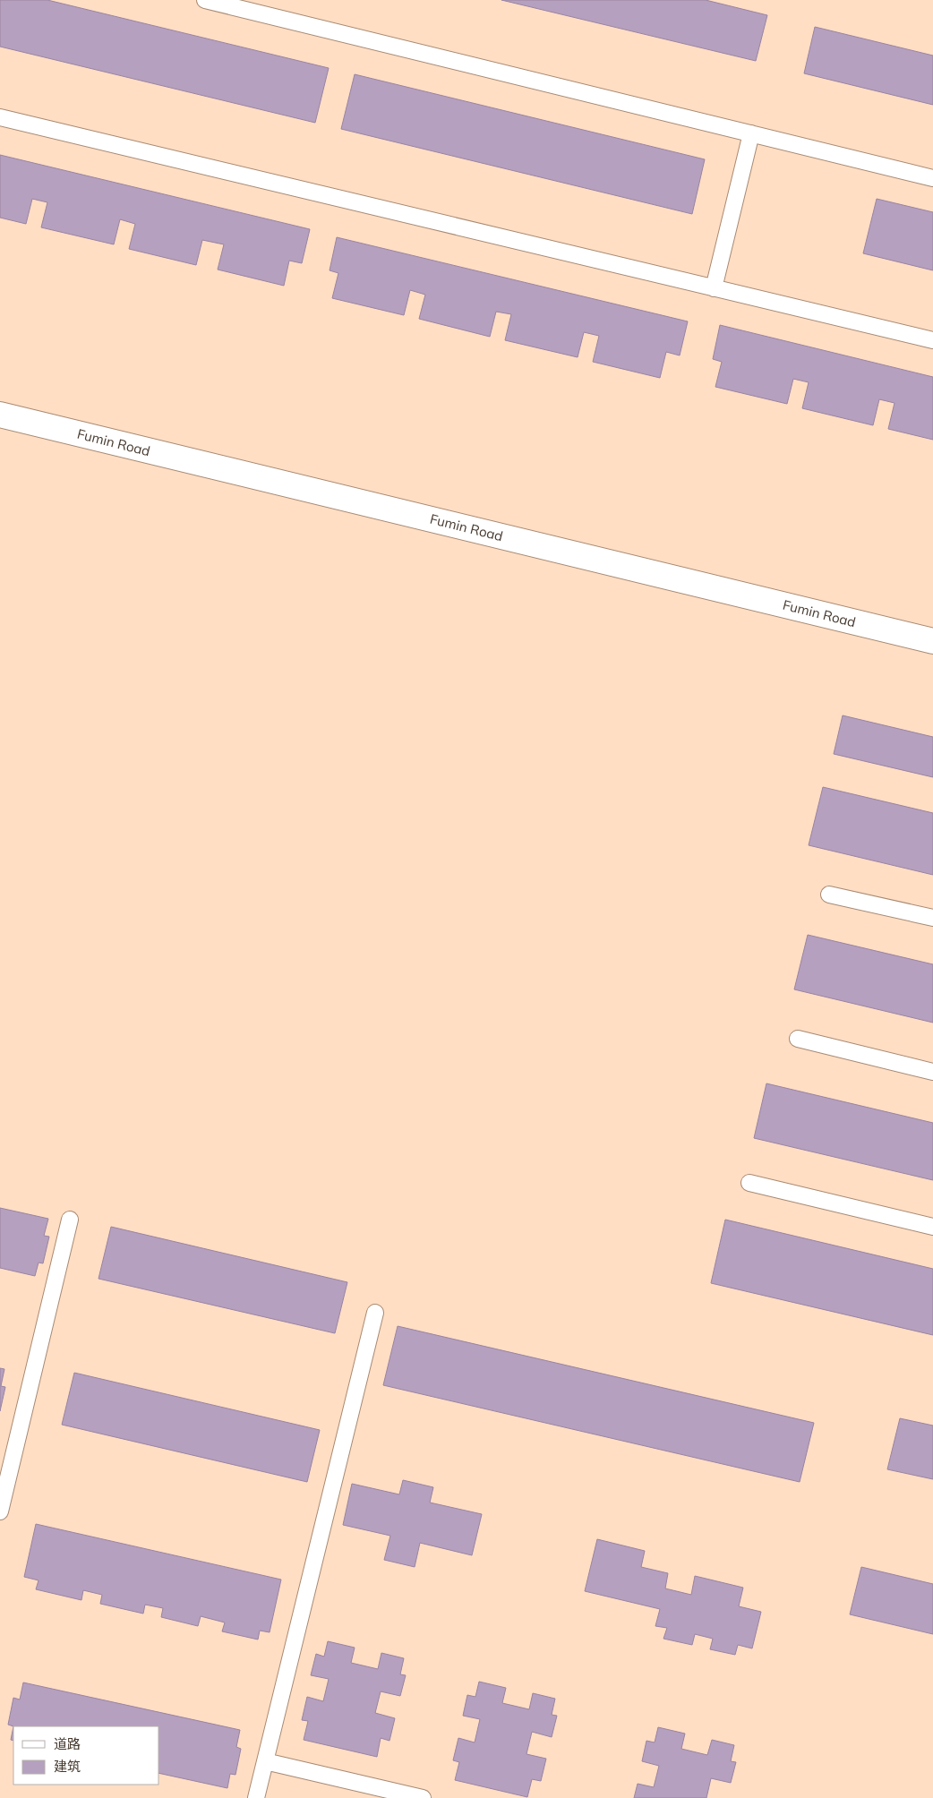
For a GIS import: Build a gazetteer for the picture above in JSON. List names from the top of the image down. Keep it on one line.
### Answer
{"streets":{"street":["Fumin Road"]},"legend":["道路","建筑"]}
